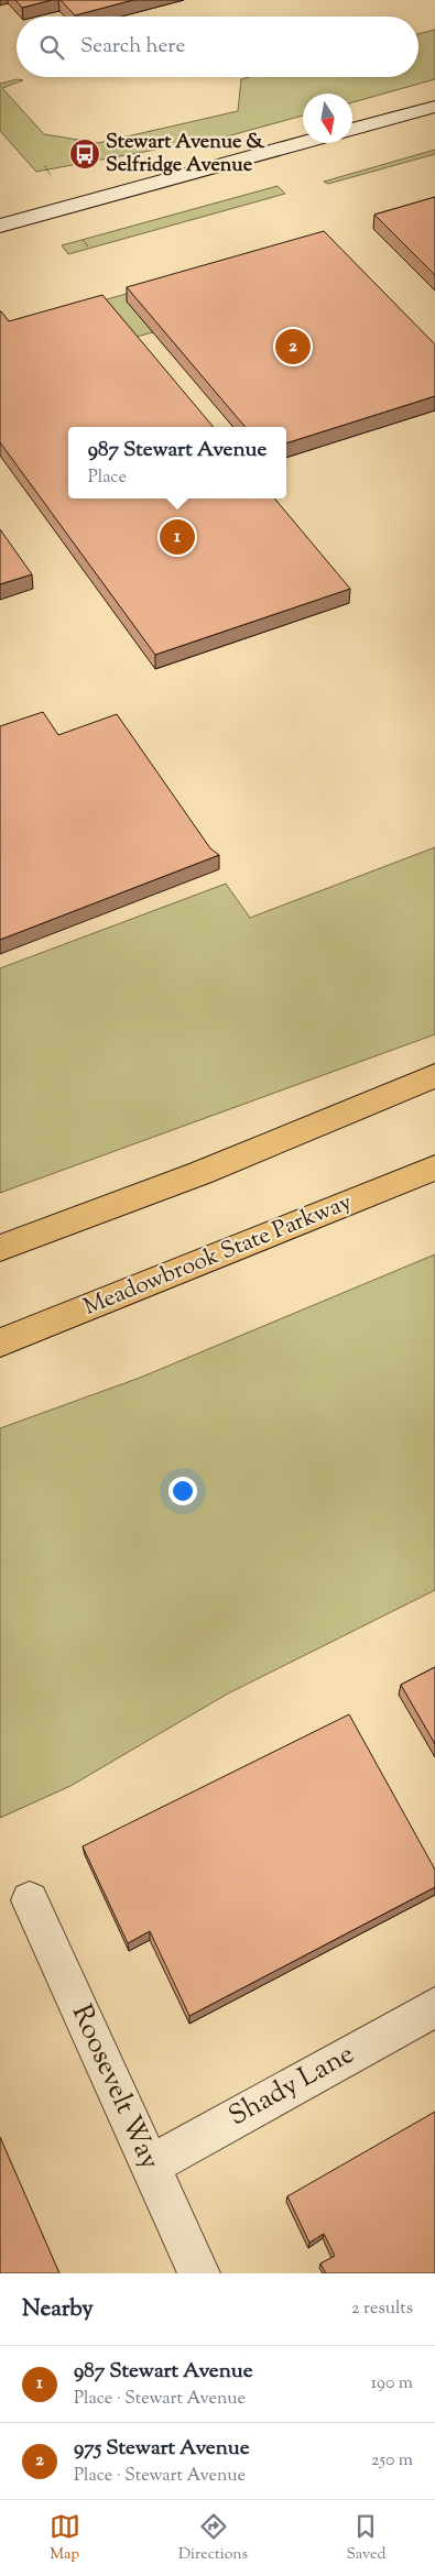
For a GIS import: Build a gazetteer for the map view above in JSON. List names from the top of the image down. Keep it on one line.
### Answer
{"streets":{"highway":["Meadowbrook State Parkway"],"main road":["Shady Lane","Roosevelt Way"]},"crossings":[["Shady Lane","Roosevelt Way"]],"places":{"bus stop":["Stewart Avenue & Selfridge Avenue"]},"north":"bottom","page":{"search":"Search here","pins":["2","1"],"popup":["987 Stewart Avenue","Place"],"heading":["Nearby","2 results"],"list":[{"mark":"1","name":"987 Stewart Avenue","note":"Place · Stewart Avenue","value":"190 m"},{"mark":"2","name":"975 Stewart Avenue","note":"Place · Stewart Avenue","value":"250 m"}],"nav":["Map","Directions","Saved"]}}
